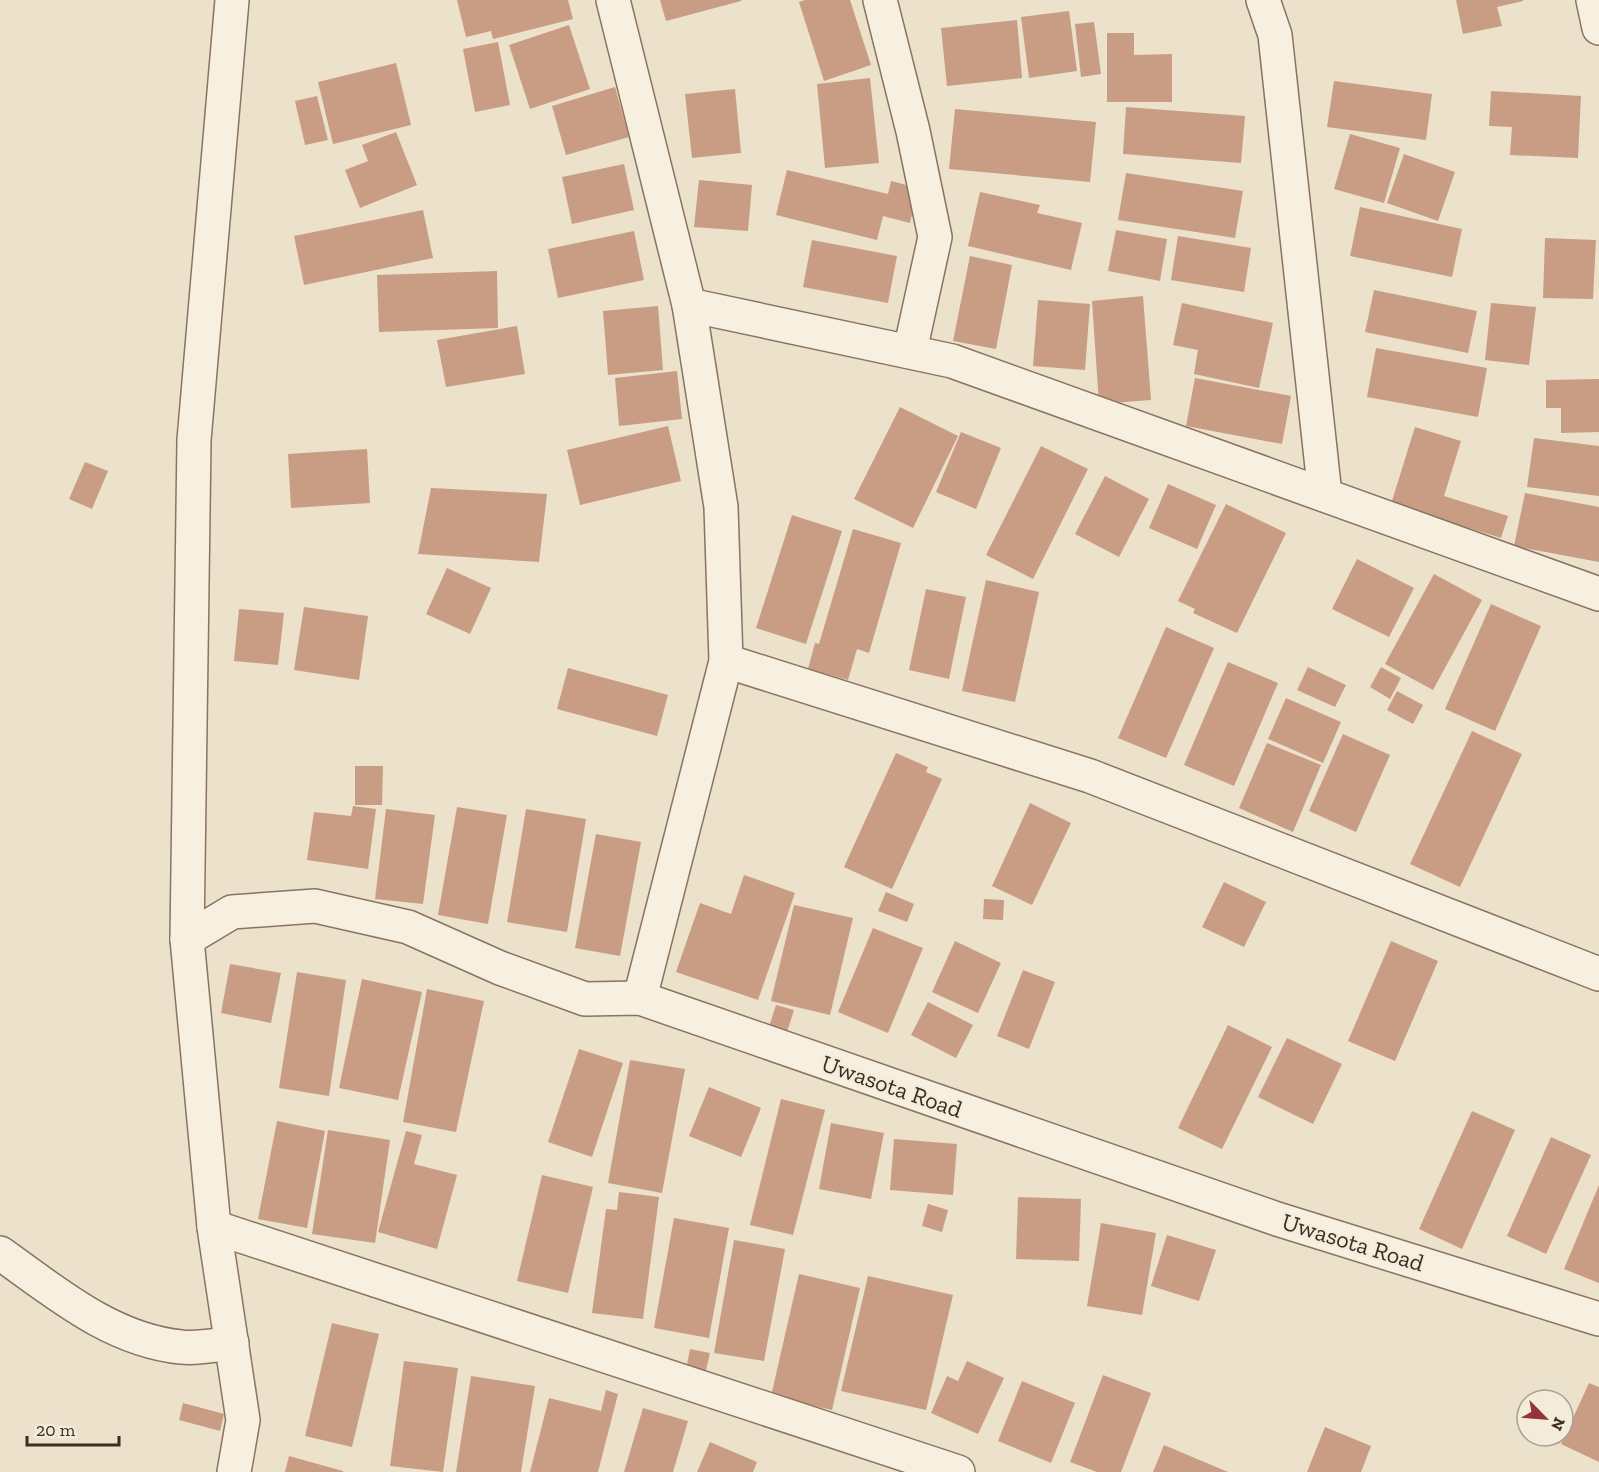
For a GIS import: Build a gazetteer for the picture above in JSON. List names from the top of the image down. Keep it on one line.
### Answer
{"streets":{"street":["Uwasota Road"]},"scale_bar":"20 m","north":"bottom right"}
